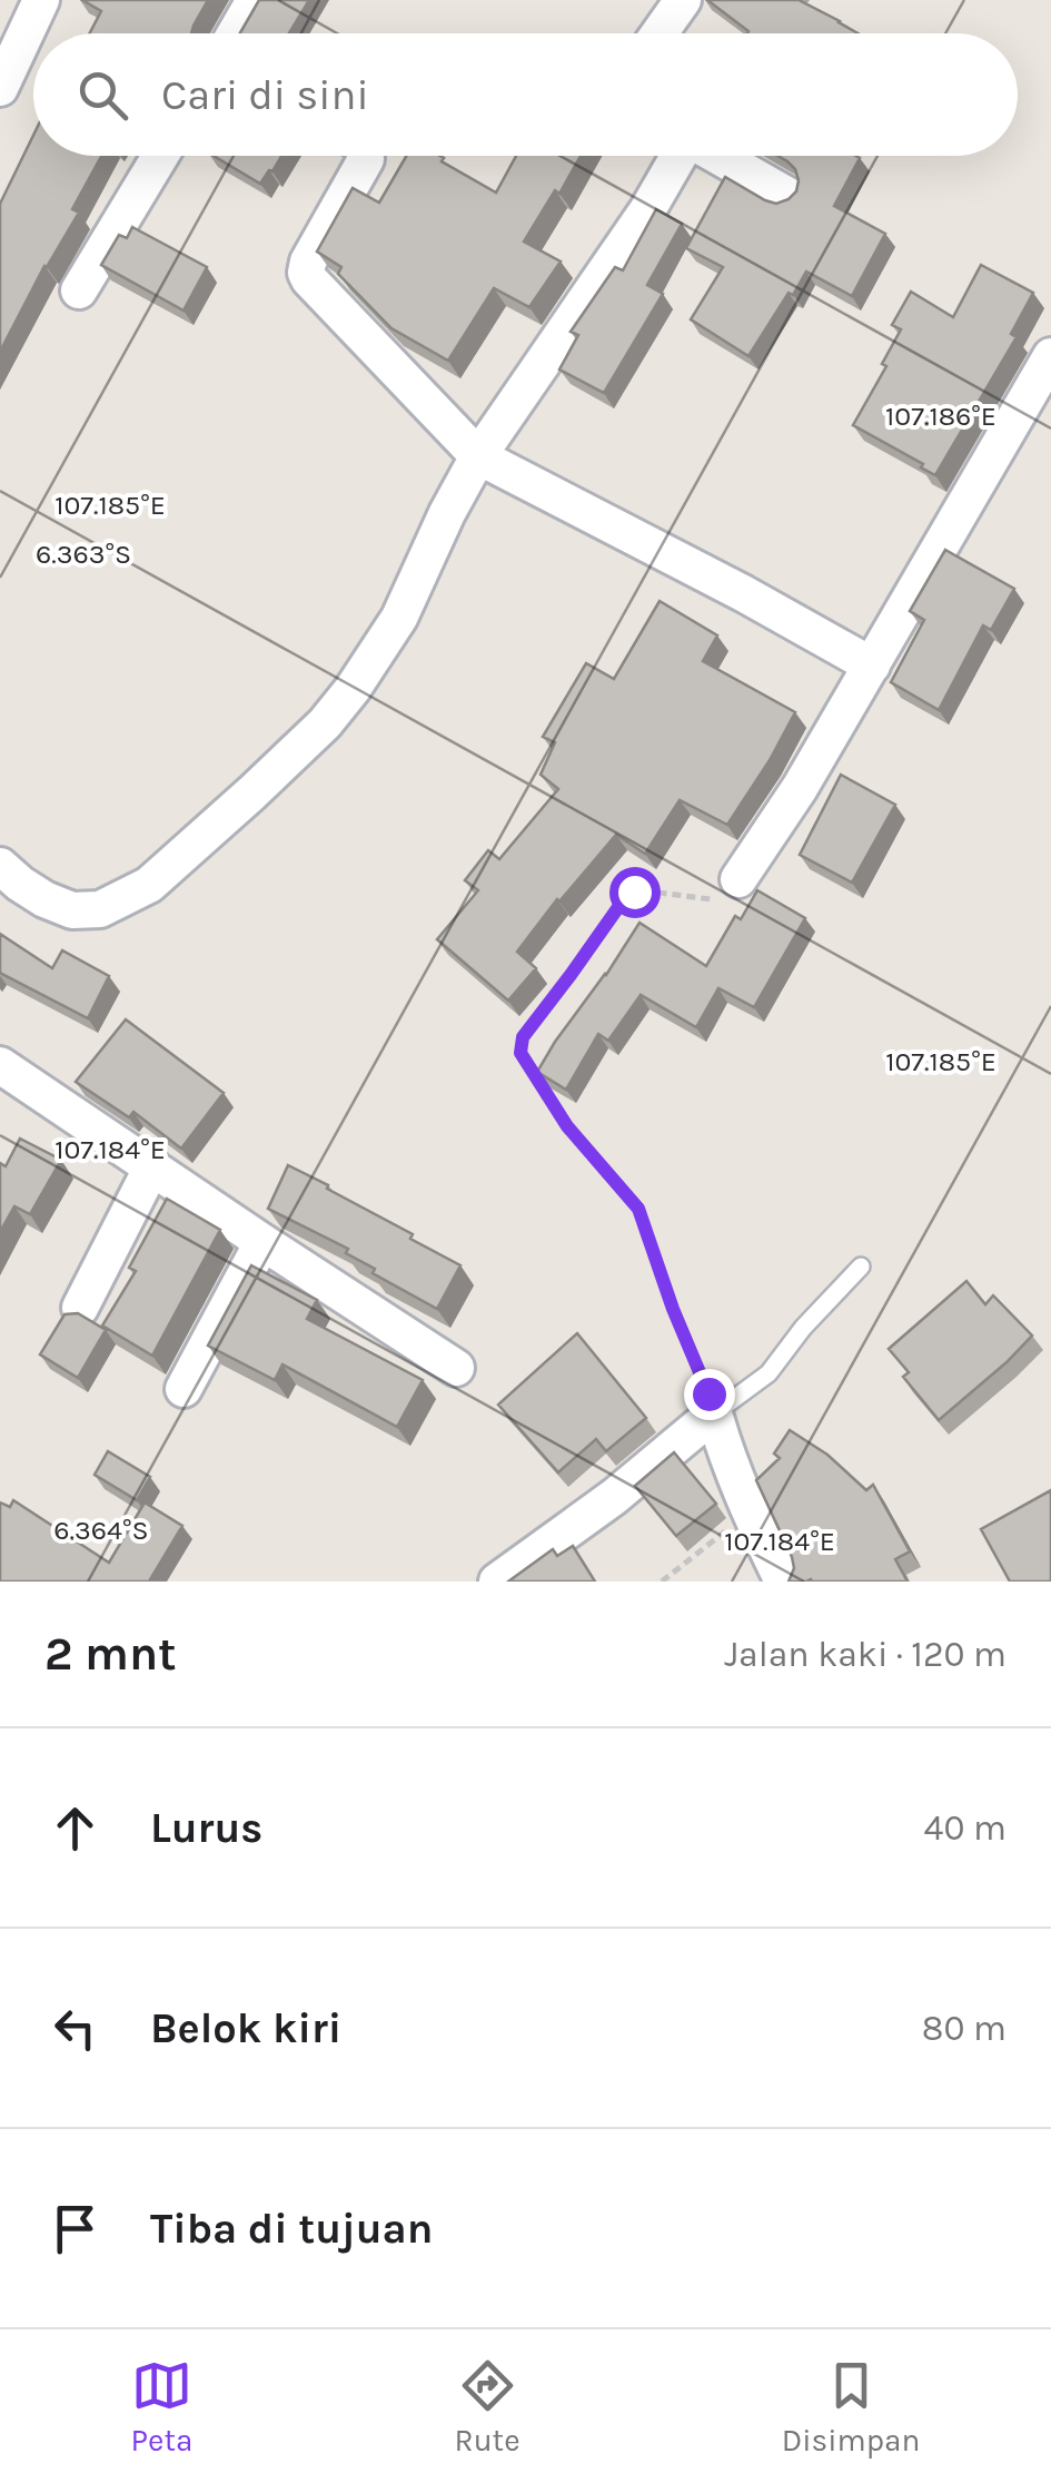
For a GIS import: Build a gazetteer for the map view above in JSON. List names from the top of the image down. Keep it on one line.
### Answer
{"page":{"search":"Cari di sini","heading":["2 mnt","Jalan kaki · 120 m"],"list":[["Lurus","40 m"],["Belok kiri","80 m"],"Tiba di tujuan"],"nav":["Peta","Rute","Disimpan"]},"coordinates":["107.186°E","107.185°E","6.363°S","107.184°E","6.364°S"]}
